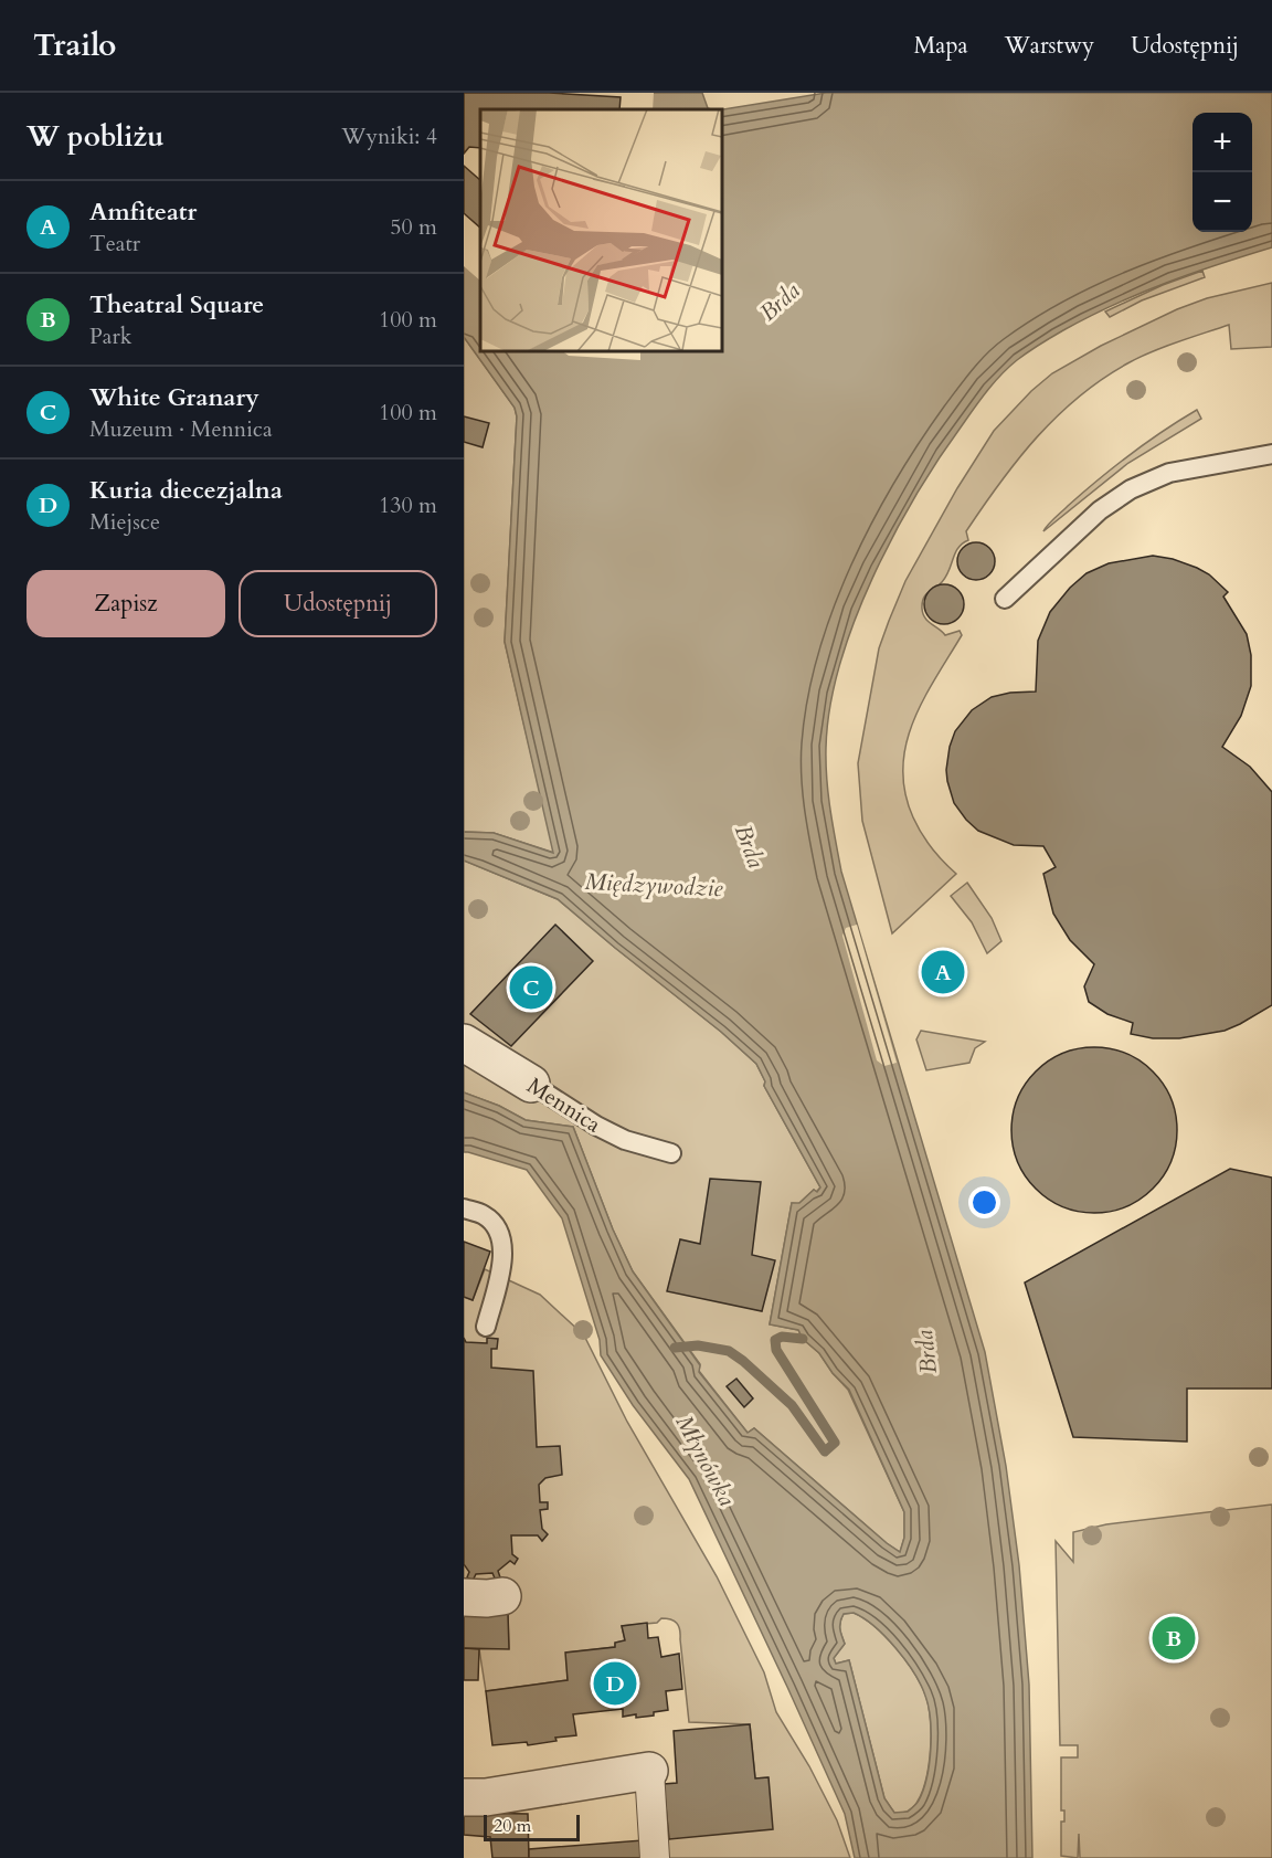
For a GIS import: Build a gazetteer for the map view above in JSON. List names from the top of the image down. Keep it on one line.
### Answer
{"streets":{"street":["Mennica"]},"water":["Brda","Międzywodzie","Młynówka"],"scale_bar":"20 m","page":{"header":"Trailo","nav":["Mapa","Warstwy","Udostępnij"],"heading":["W pobliżu","Wyniki: 4"],"map_buttons":["+","−"],"list":[{"mark":"A","name":"Amfiteatr","note":"Teatr","value":"50 m"},{"mark":"B","name":"Theatral Square","note":"Park","value":"100 m"},{"mark":"C","name":"White Granary","note":"Muzeum · Mennica","value":"100 m"},{"mark":"D","name":"Kuria diecezjalna","note":"Miejsce","value":"130 m"}],"buttons":["Zapisz","Udostępnij"],"pins":["A","C","B","D"],"scale":"20 m"}}
